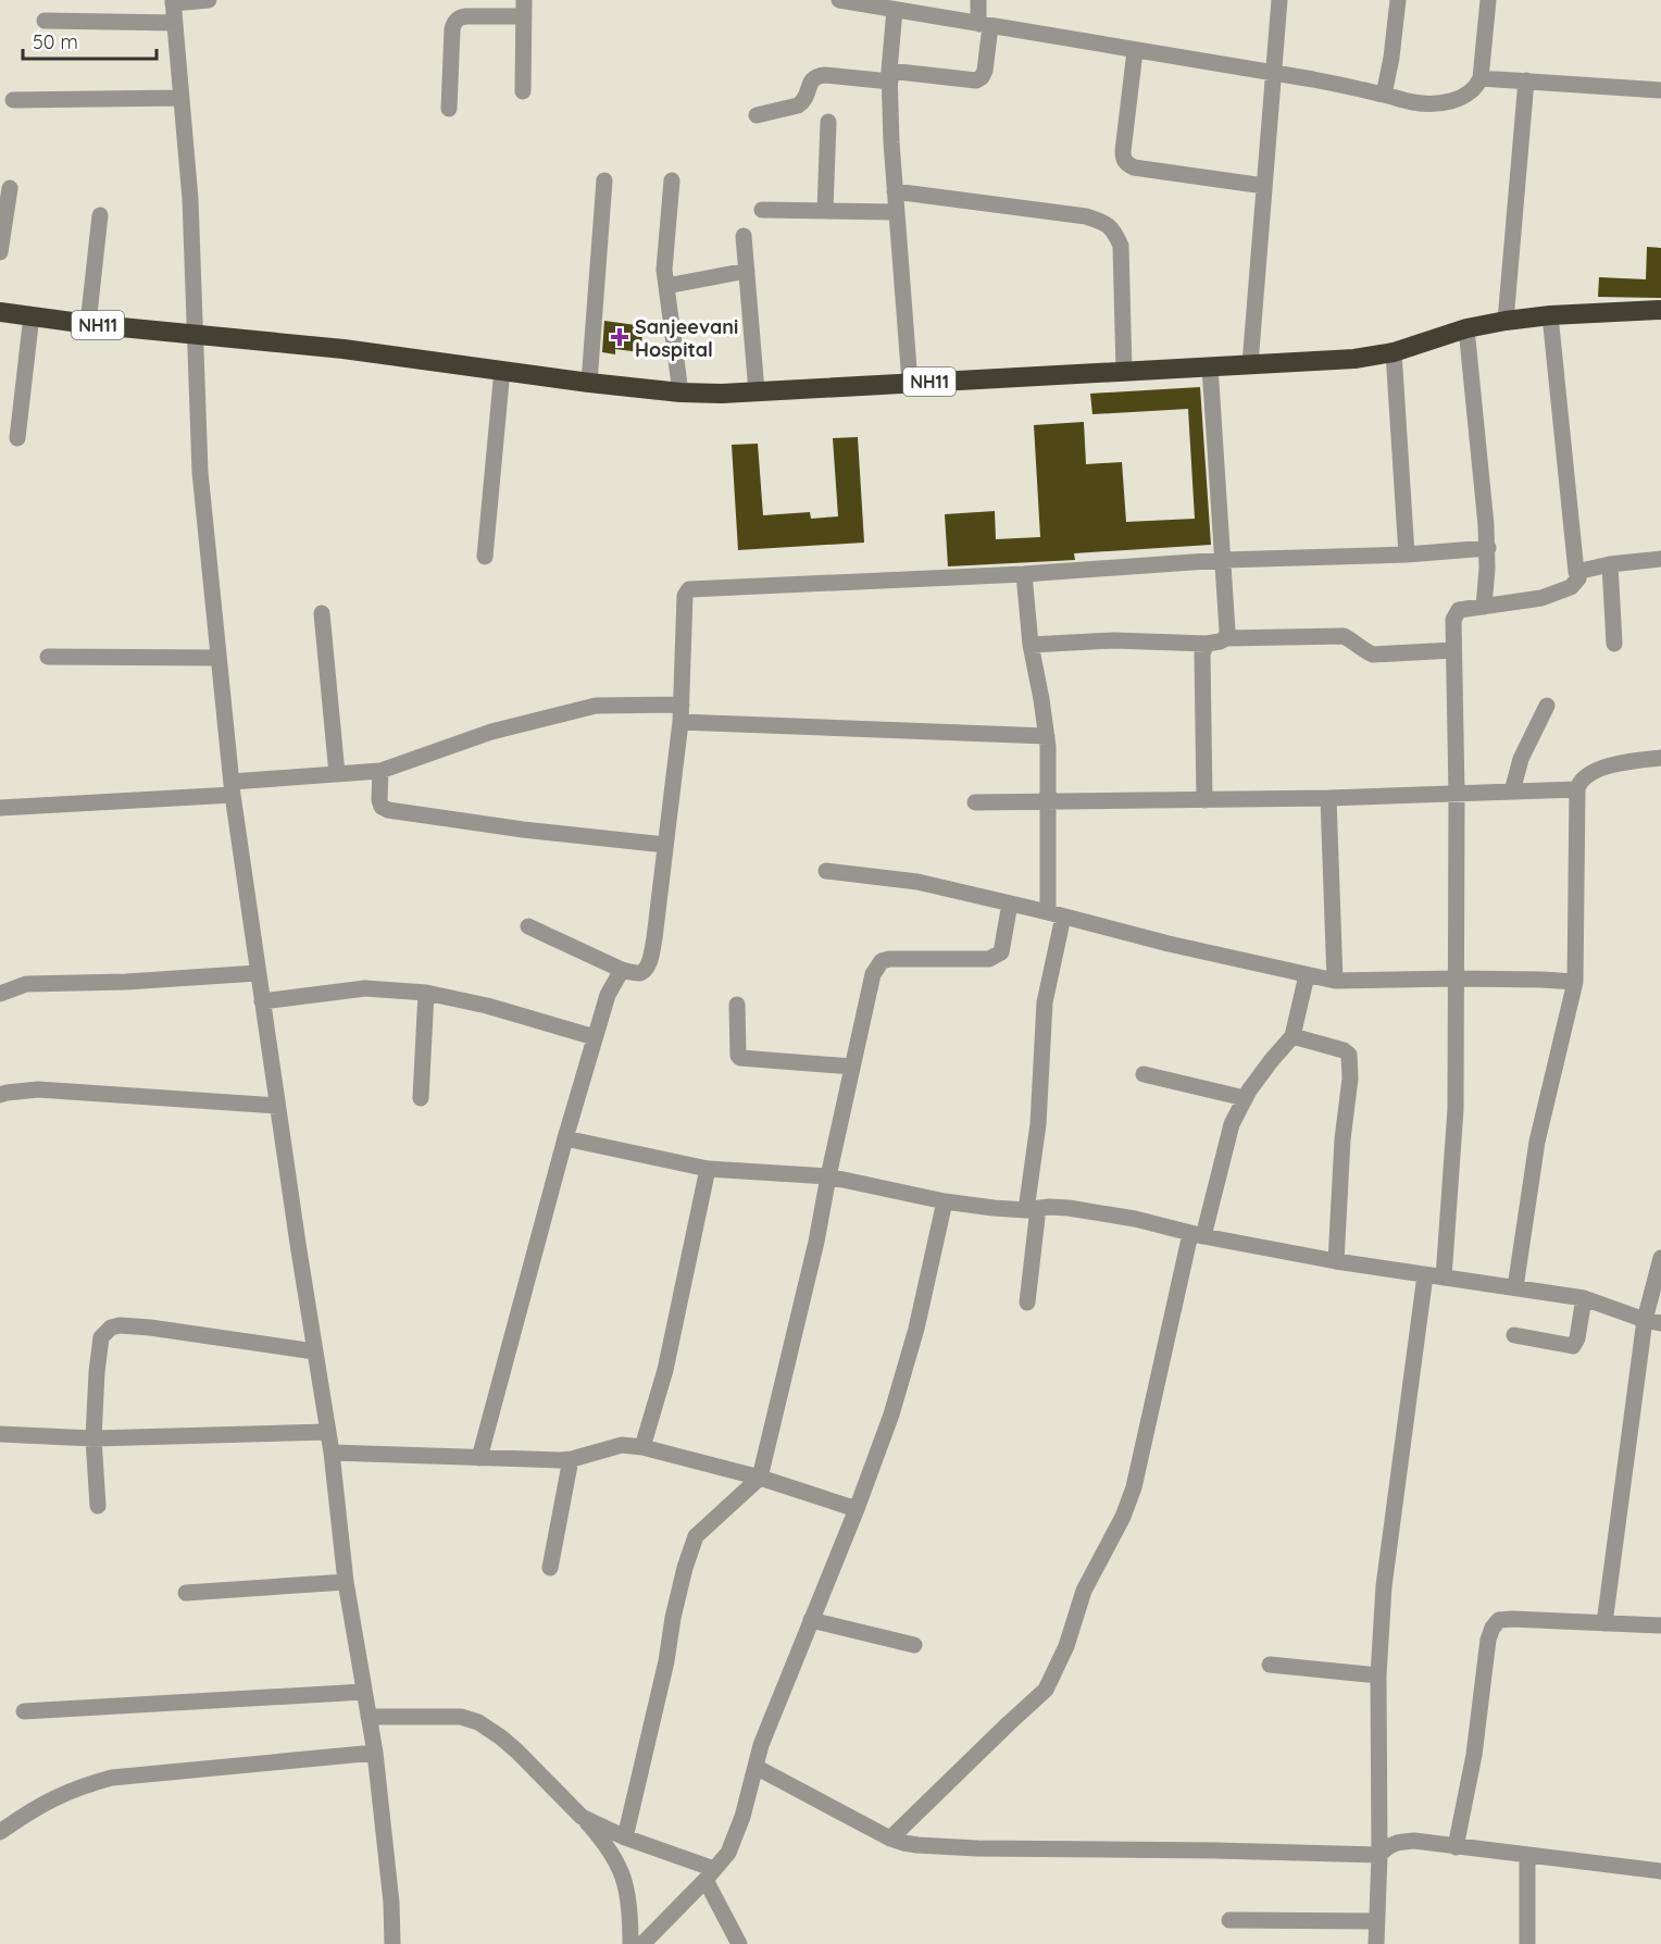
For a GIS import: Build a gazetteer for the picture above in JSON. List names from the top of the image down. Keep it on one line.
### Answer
{"streets":{"highway":["NH11"]},"places":{"health":["Sanjeevani Hospital"]},"scale_bar":"50 m"}
